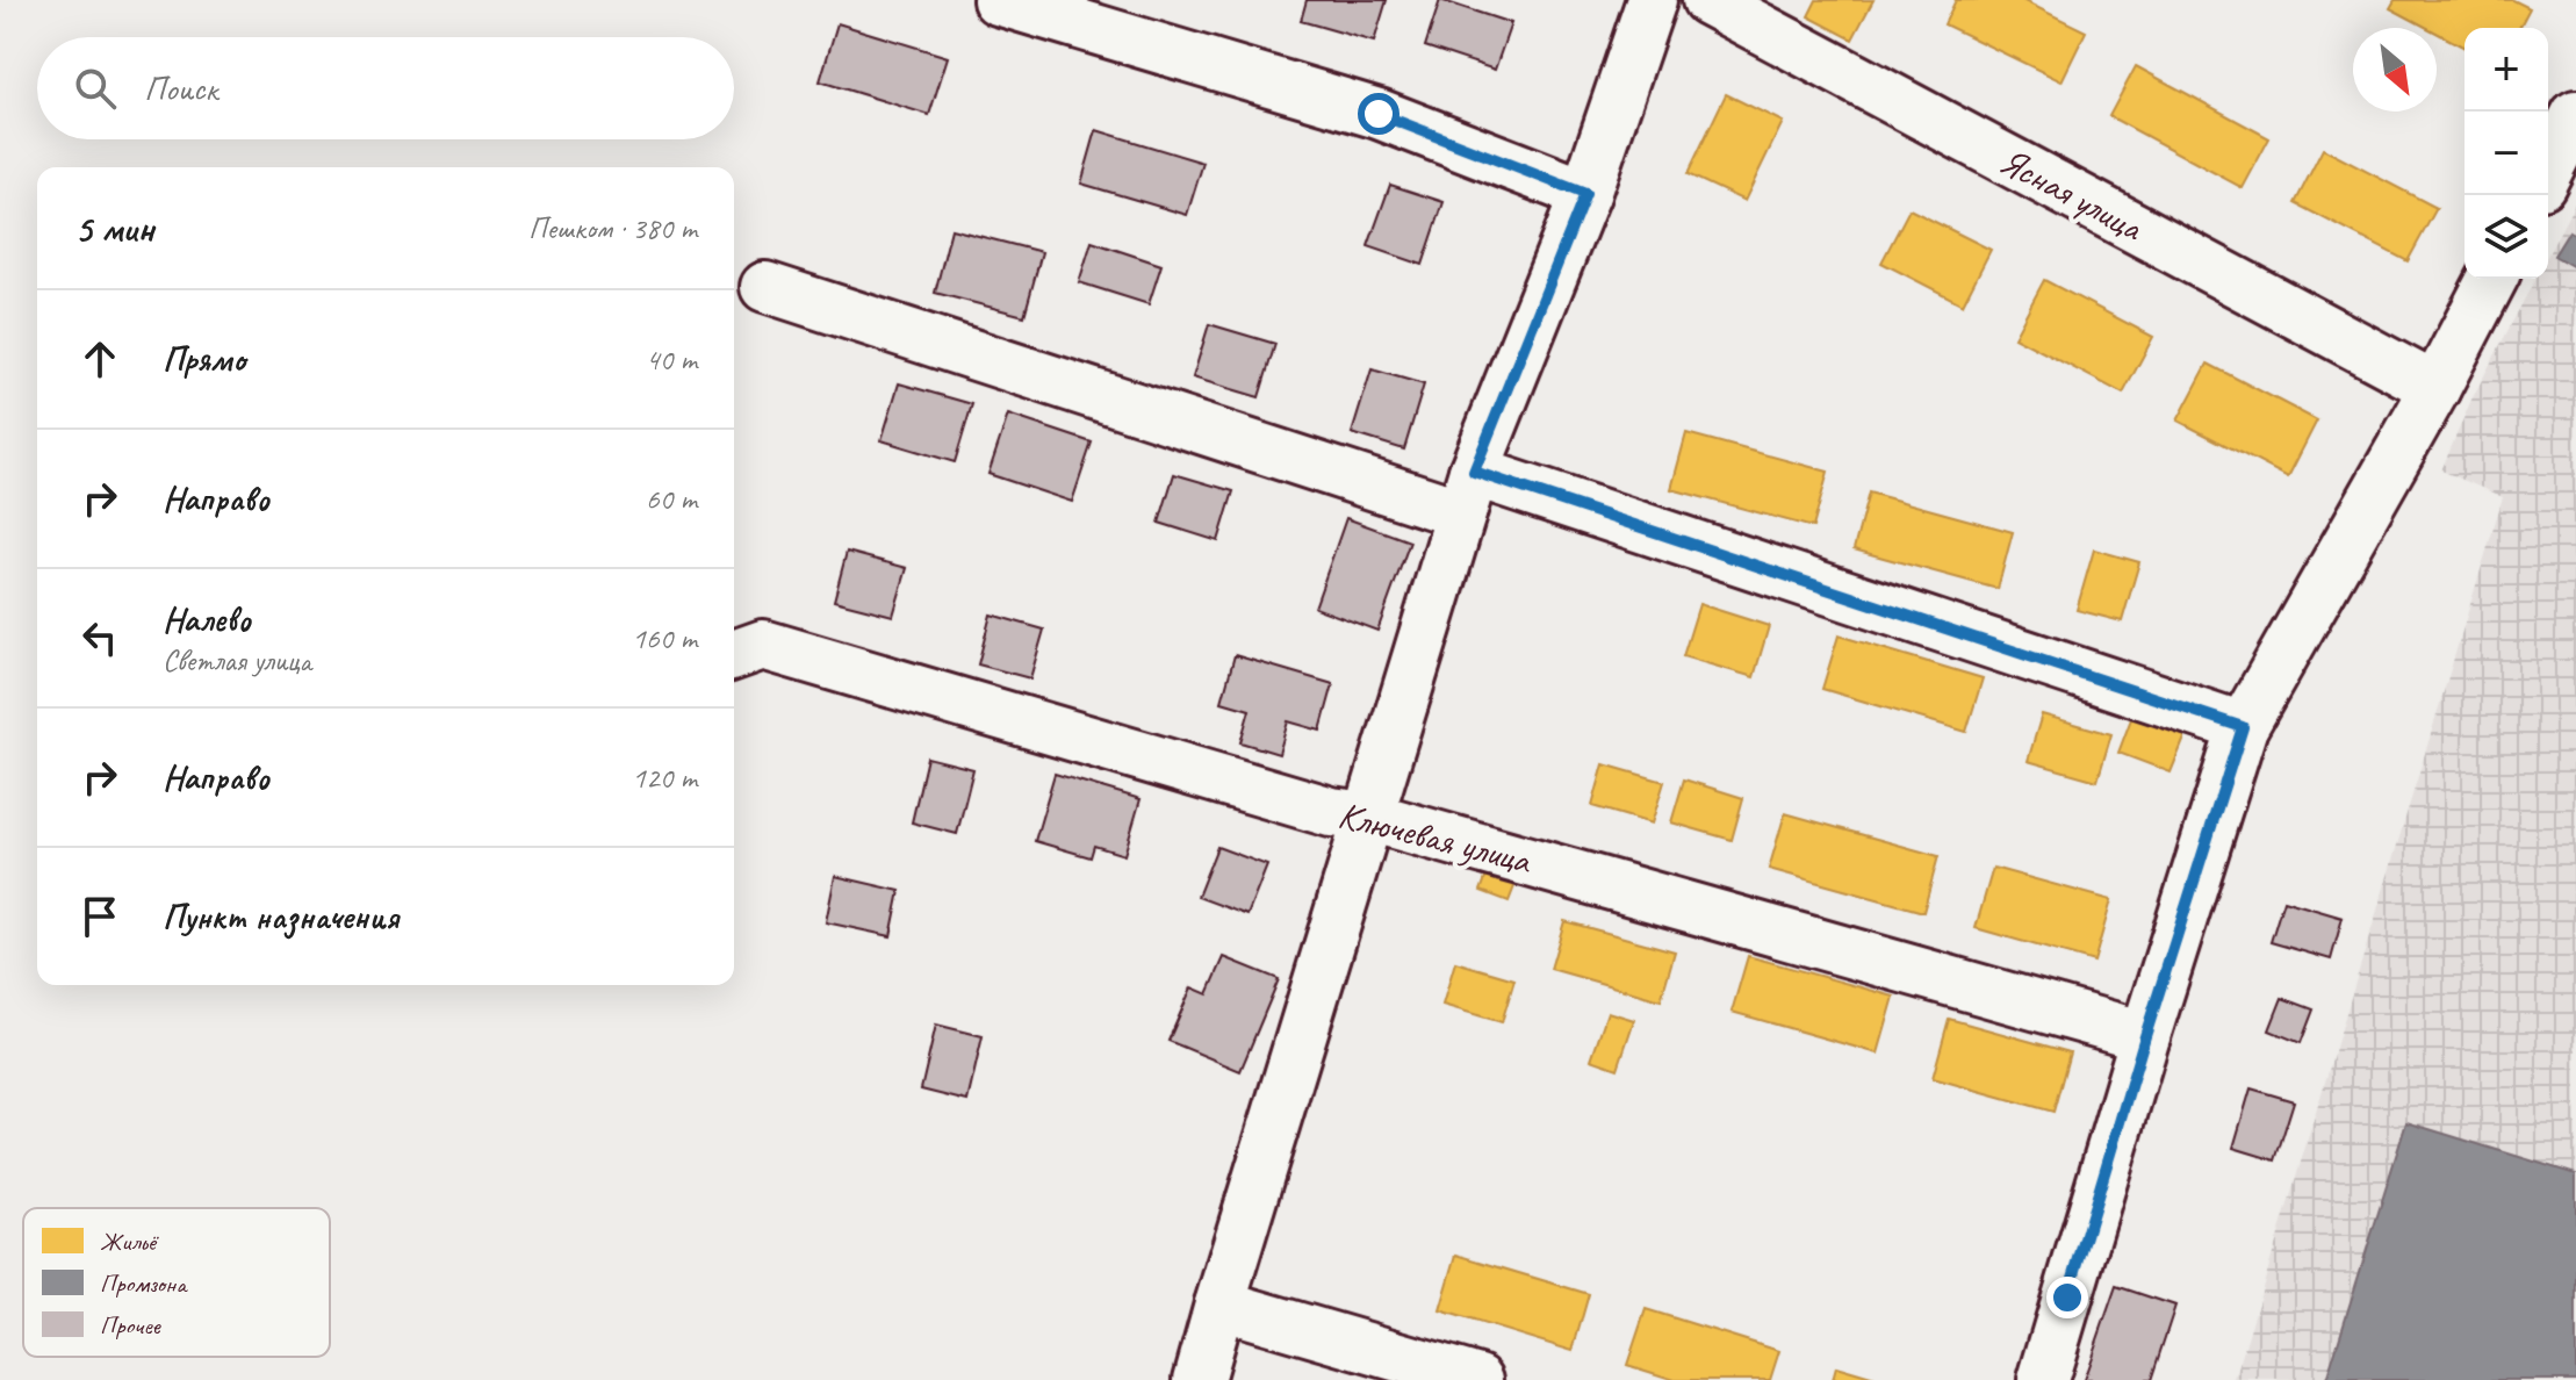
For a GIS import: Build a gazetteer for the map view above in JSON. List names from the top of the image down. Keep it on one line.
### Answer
{"streets":{"street":["Ясная улица","Ключевая улица"]},"legend":["Жильё","Промзона","Прочее"],"north":"bottom right","page":{"map_buttons":["+","−"],"search":"Поиск","heading":["5 мин","Пешком · 380 m"],"list":[["Прямо","40 m"],["Направо","60 m"],["Налево","Светлая улица","160 m"],["Направо","120 m"],"Пункт назначения"]}}
